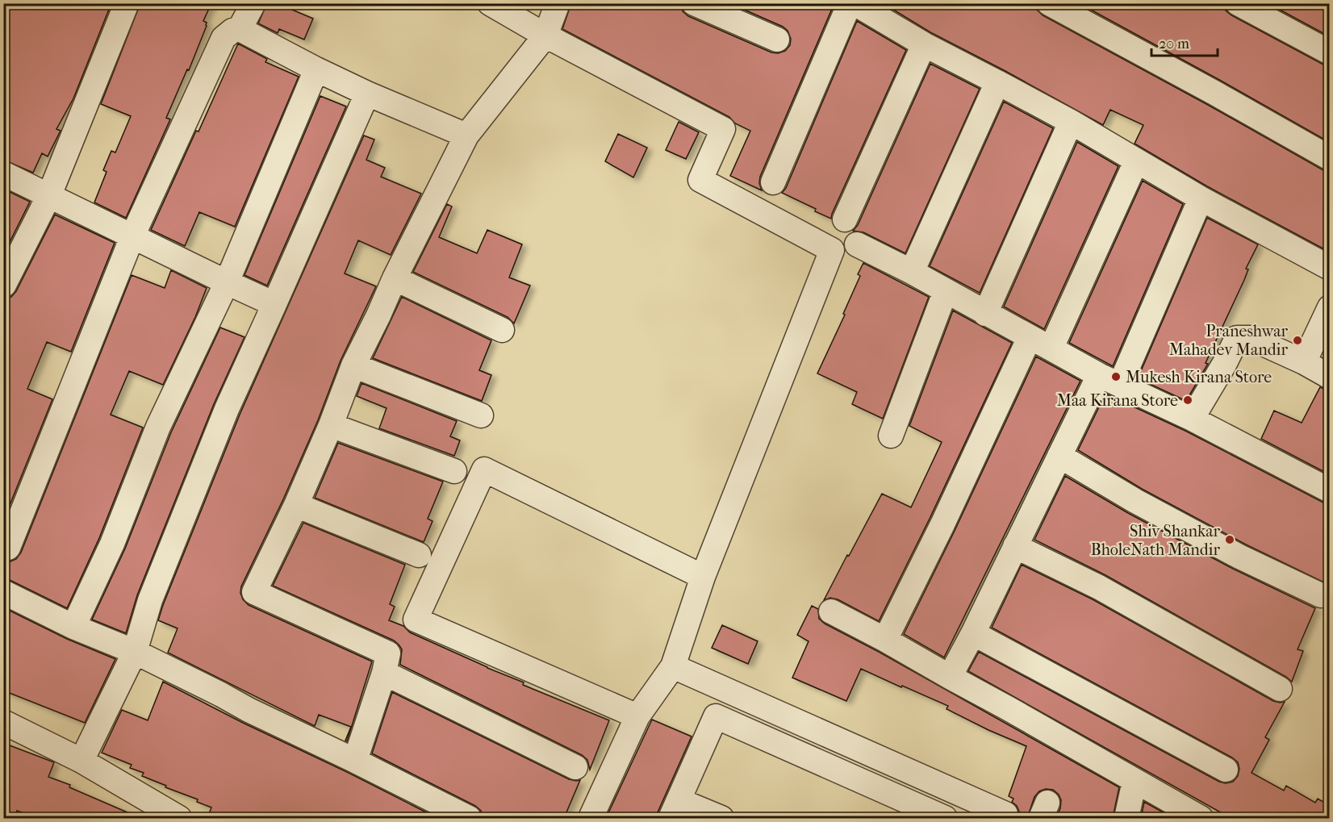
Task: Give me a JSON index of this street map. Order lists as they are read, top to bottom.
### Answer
{
  "places": [
    "Praneshwar Mahadev Mandir",
    "Mukesh Kirana Store",
    "Maa Kirana Store",
    "Shiv Shankar BholeNath Mandir"
  ],
  "scale_bar": "20 m"
}
